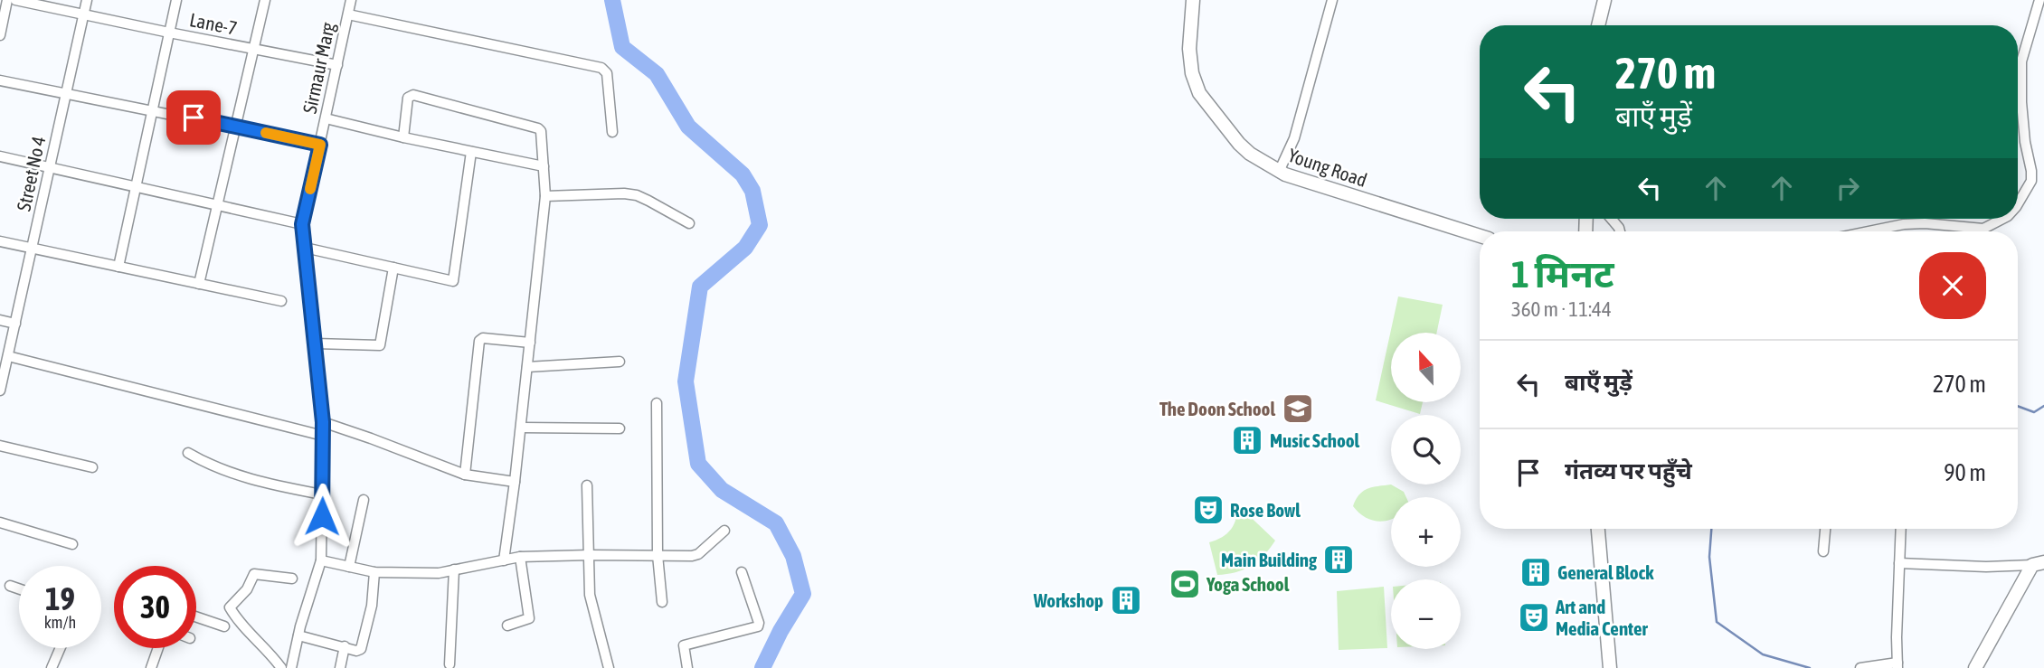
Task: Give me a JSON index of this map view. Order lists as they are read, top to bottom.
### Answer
{
  "streets": {
    "street": [
      "Lane-7",
      "Sirmaur Marg",
      "Young Road",
      "Street No 4"
    ]
  },
  "crossings": [
    ["Lane-7", "Sirmaur Marg"],
    ["Lane-7", "Street No 4"]
  ],
  "places": {
    "school or university": ["The Doon School"],
    "building": [
      "Music School",
      "Main Building",
      "General Block",
      "Workshop"
    ],
    "theatre": ["Rose Bowl", "Art and Media Center"],
    "sports": ["Yoga School"]
  },
  "north": "top",
  "page": {
    "turn": ["270 m", "बाएँ मुड़ें"],
    "heading": ["1 मिनट", "360 m · 11:44"],
    "map_buttons": ["+", "−"],
    "list": [
      {
        "name": "बाएँ मुड़ें",
        "value": "270 m"
      },
      {
        "name": "गंतव्य पर पहुँचे",
        "value": "90 m"
      }
    ],
    "speed": "19 km/h",
    "limit": "30"
  }
}
